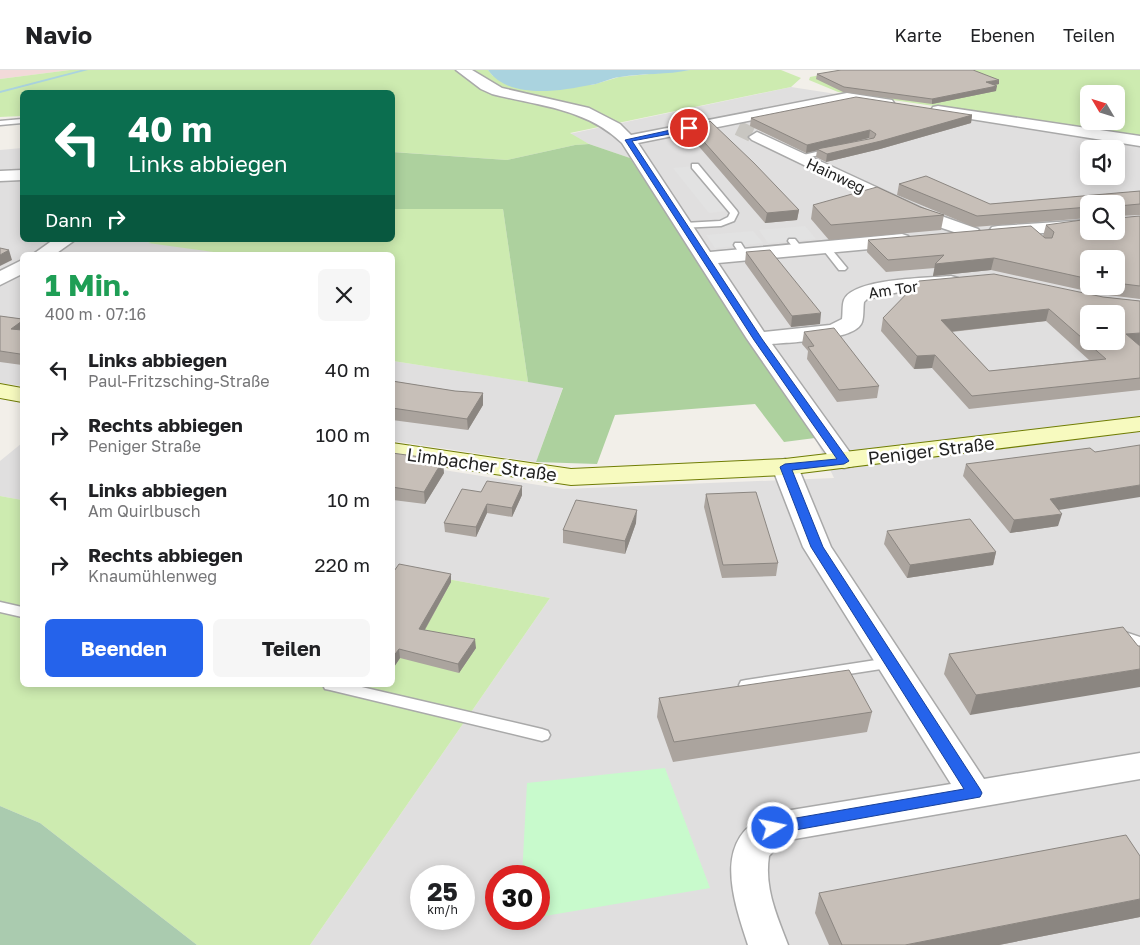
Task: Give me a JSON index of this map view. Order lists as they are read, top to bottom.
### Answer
{
  "streets": {
    "street": [
      "Hainweg",
      "Am Tor",
      "Peniger Straße",
      "Limbacher Straße"
    ]
  },
  "crossings": [
    ["Peniger Straße", "Limbacher Straße"]
  ],
  "north": "top left",
  "page": {
    "header": "Navio",
    "nav": ["Karte", "Ebenen", "Teilen"],
    "map_buttons": ["+", "−"],
    "turn": ["40 m", "Links abbiegen"],
    "then": "Dann",
    "heading": ["1 Min.", "400 m · 07:16"],
    "list": [
      {
        "name": "Links abbiegen",
        "note": "Paul-Fritzsching-Straße",
        "value": "40 m"
      },
      {
        "name": "Rechts abbiegen",
        "note": "Peniger Straße",
        "value": "100 m"
      },
      {
        "name": "Links abbiegen",
        "note": "Am Quirlbusch",
        "value": "10 m"
      },
      {
        "name": "Rechts abbiegen",
        "note": "Knaumühlenweg",
        "value": "220 m"
      }
    ],
    "buttons": ["Beenden", "Teilen"],
    "speed": "25 km/h",
    "limit": "30"
  }
}
